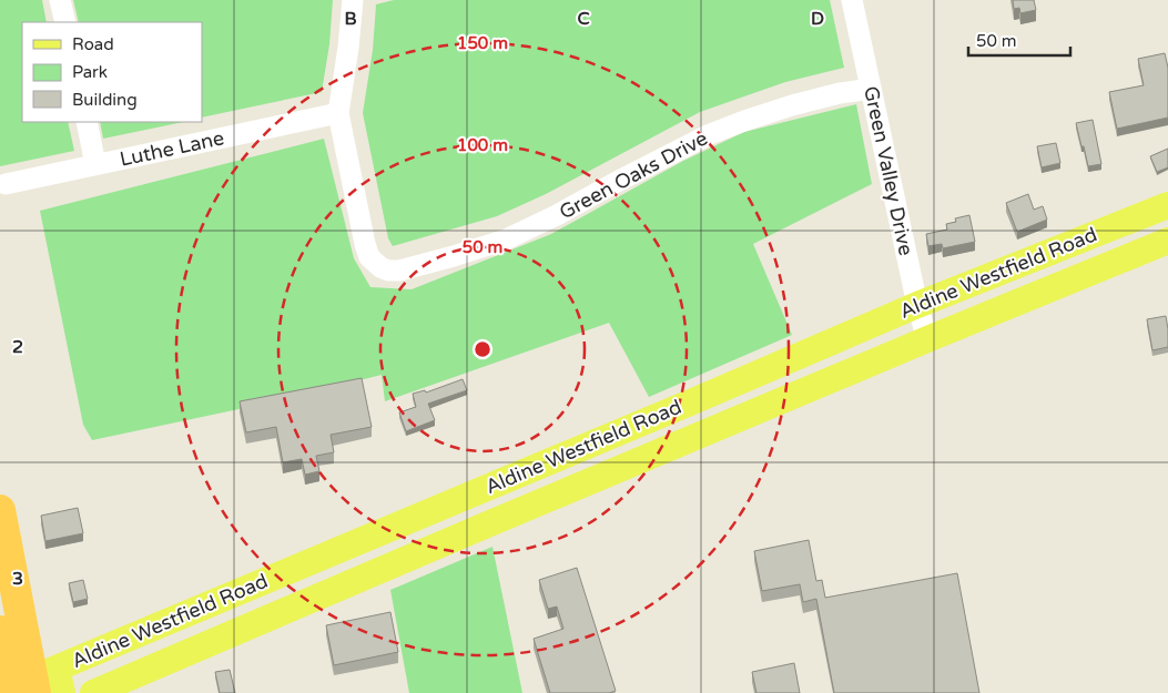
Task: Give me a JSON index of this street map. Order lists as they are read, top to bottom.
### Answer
{
  "streets": {
    "main road": ["Aldine Westfield Road"],
    "street": ["Luthe Lane", "Green Valley Drive", "Green Oaks Drive"]
  },
  "crossings": [
    ["Luthe Lane", "Green Oaks Drive"],
    ["Green Valley Drive", "Green Oaks Drive"],
    ["Green Valley Drive", "Aldine Westfield Road"]
  ],
  "legend": ["Road", "Park", "Building"],
  "scale_bar": "50 m",
  "grid": {
    "columns": ["B", "C", "D"],
    "rows": ["2", "3"]
  },
  "rings": ["150 m", "100 m", "50 m"]
}
